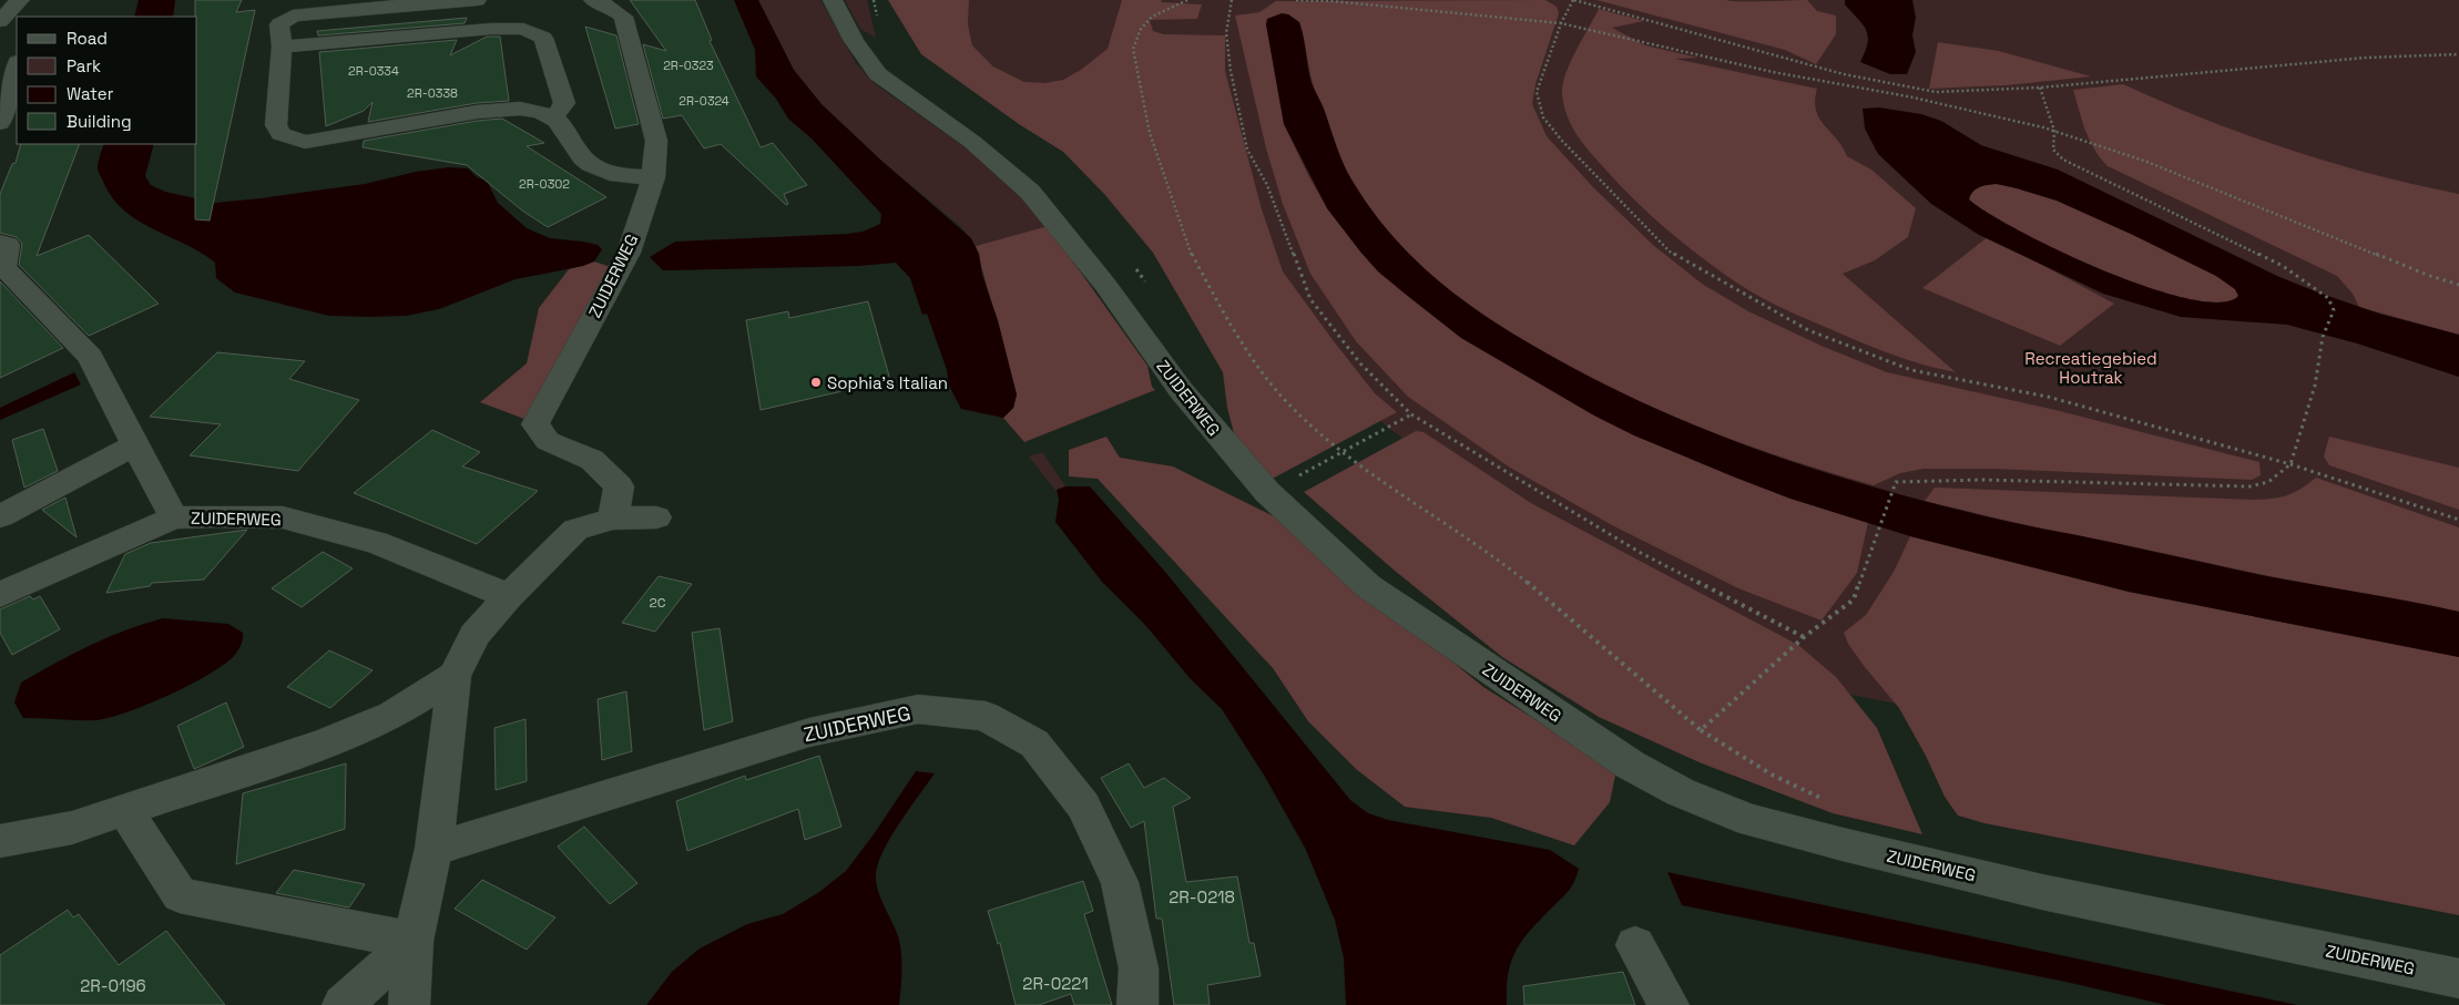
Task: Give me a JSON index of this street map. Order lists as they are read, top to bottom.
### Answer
{
  "streets": {
    "street": ["ZUIDERWEG"]
  },
  "parks": ["Recreatiegebied Houtrak"],
  "places": ["Sophia's Italian"],
  "house_numbers": [
    "2R-0323",
    "2R-0334",
    "2R-0338",
    "2R-0324",
    "2R-0302",
    "2C",
    "2R-0218",
    "2R-0221",
    "2R-0196"
  ],
  "legend": [
    "Road",
    "Park",
    "Water",
    "Building"
  ]
}
